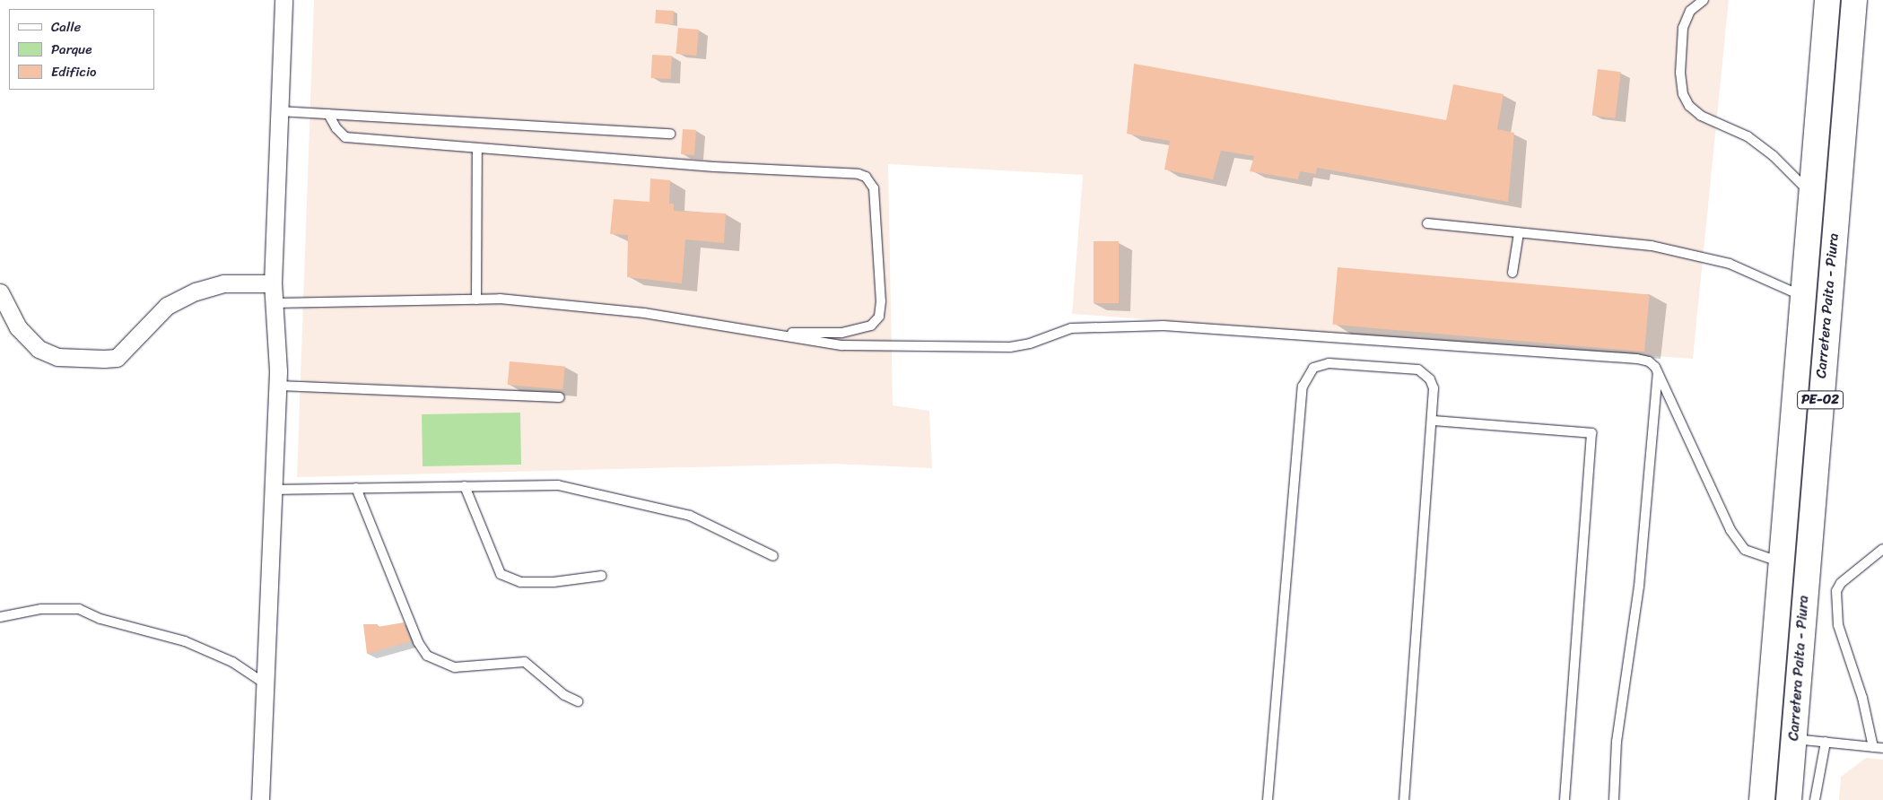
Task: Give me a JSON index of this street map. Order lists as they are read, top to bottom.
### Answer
{
  "streets": {
    "highway": ["Carretera Paita - Piura", "PE-02"]
  },
  "legend": ["Calle", "Parque", "Edificio"]
}
